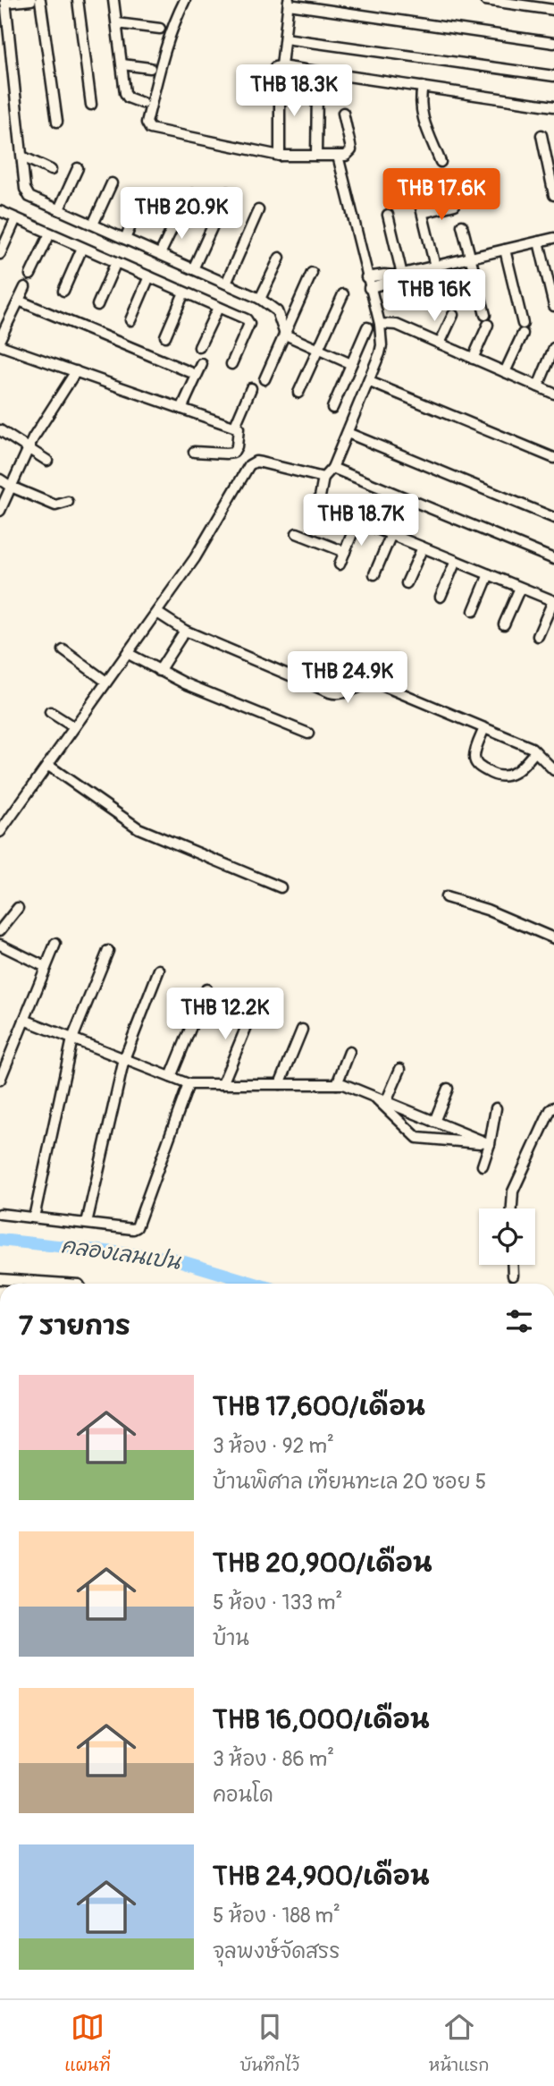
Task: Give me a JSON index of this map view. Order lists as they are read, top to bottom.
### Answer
{
  "water": ["คลองเลนเปน"],
  "page": {
    "price": [
      "THB 18.3K",
      "THB 17.6K",
      "THB 20.9K",
      "THB 16K",
      "THB 18.7K",
      "THB 24.9K",
      "THB 12.2K"
    ],
    "heading": "7 รายการ",
    "list": [
      {
        "name": "THB 17,600/เดือน",
        "note": "3 ห้อง · 92 m² · บ้านพิศาล เทียนทะเล 20 ซอย 5"
      },
      {
        "name": "THB 20,900/เดือน",
        "note": "5 ห้อง · 133 m² · บ้าน"
      },
      {
        "name": "THB 16,000/เดือน",
        "note": "3 ห้อง · 86 m² · คอนโด"
      },
      {
        "name": "THB 24,900/เดือน",
        "note": "5 ห้อง · 188 m² · จุลพงษ์จัดสรร"
      }
    ],
    "tabs": ["แผนที่", "บันทึกไว้", "หน้าแรก"]
  }
}
